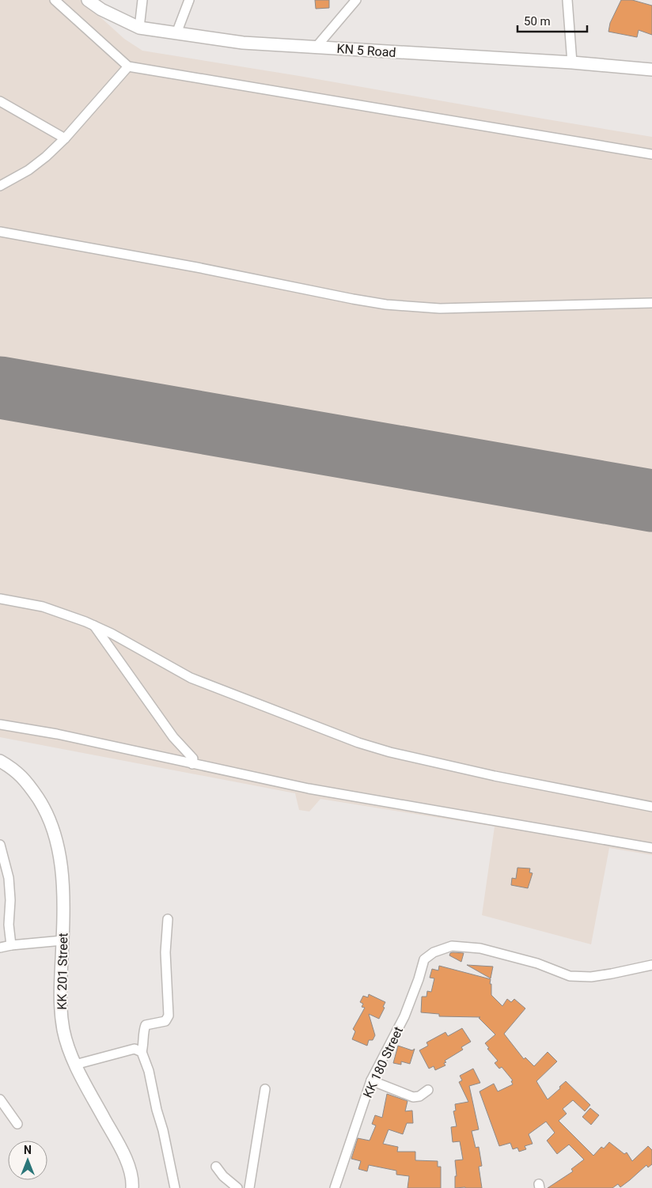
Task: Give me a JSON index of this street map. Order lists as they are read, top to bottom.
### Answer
{
  "streets": {
    "main road": ["KN 5 Road", "KK 201 Street"],
    "street": ["KK 180 Street"]
  },
  "scale_bar": "50 m",
  "north": "top"
}
